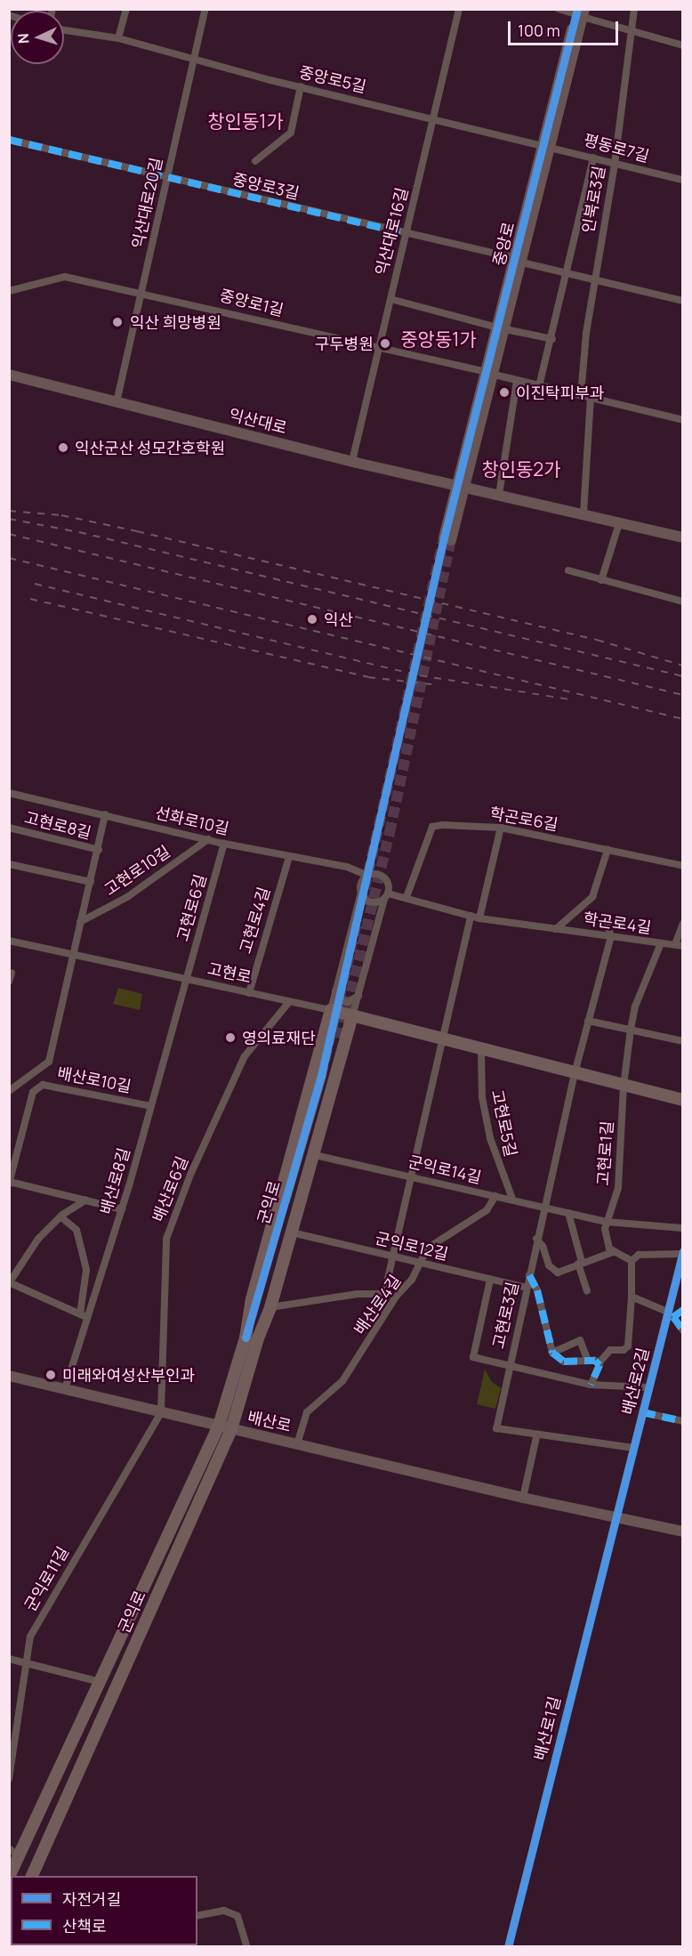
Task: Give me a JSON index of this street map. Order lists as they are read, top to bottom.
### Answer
{
  "streets": {
    "main road": ["고현로", "군익로"],
    "street": [
      "중앙로5길",
      "평동로7길",
      "중앙로3길",
      "인북로3길",
      "익산대로20길",
      "익산대로16길",
      "중앙로",
      "중앙로1길",
      "익산대로",
      "학곤로6길",
      "선화로10길",
      "고현로8길",
      "고현로10길",
      "고현로6길",
      "고현로4길",
      "학곤로4길",
      "배산로10길",
      "고현로5길",
      "고현로1길",
      "군익로14길",
      "배산로8길",
      "배산로6길",
      "군익로12길",
      "배산로4길",
      "고현로3길",
      "배산로2길",
      "배산로",
      "군익로11길",
      "배산로1길"
    ]
  },
  "crossings": [
    ["중앙로5길", "평동로7길"],
    ["중앙로5길", "중앙로3길"],
    ["중앙로5길", "익산대로20길"],
    ["중앙로5길", "익산대로16길"],
    ["중앙로5길", "중앙로"],
    ["평동로7길", "인북로3길"],
    ["평동로7길", "중앙로"],
    ["중앙로3길", "익산대로20길"],
    ["중앙로3길", "익산대로16길"],
    ["중앙로3길", "중앙로"],
    ["인북로3길", "중앙로"],
    ["익산대로20길", "중앙로1길"],
    ["익산대로20길", "익산대로"],
    ["익산대로16길", "중앙로1길"],
    ["익산대로16길", "익산대로"],
    ["중앙로", "중앙로1길"],
    ["중앙로", "익산대로"],
    ["학곤로6길", "학곤로4길"],
    ["선화로10길", "고현로8길"],
    ["선화로10길", "고현로10길"],
    ["선화로10길", "고현로6길"],
    ["선화로10길", "고현로4길"],
    ["선화로10길", "학곤로4길"],
    ["고현로8길", "고현로10길"],
    ["고현로8길", "고현로"],
    ["고현로6길", "고현로"],
    ["고현로6길", "배산로8길"],
    ["고현로4길", "고현로"],
    ["고현로", "고현로5길"],
    ["고현로", "고현로1길"],
    ["고현로", "배산로8길"],
    ["고현로", "배산로6길"],
    ["고현로", "고현로3길"],
    ["배산로10길", "배산로8길"],
    ["고현로5길", "군익로14길"],
    ["고현로1길", "군익로14길"],
    ["군익로14길", "배산로4길"],
    ["군익로14길", "고현로3길"],
    ["배산로8길", "배산로"],
    ["배산로6길", "배산로"],
    ["배산로6길", "군익로11길"],
    ["군익로", "배산로"],
    ["군익로12길", "배산로4길"],
    ["군익로12길", "고현로3길"],
    ["군익로12길", "배산로2길"],
    ["배산로4길", "배산로"],
    ["고현로3길", "배산로2길"],
    ["배산로2길", "배산로"],
    ["배산로2길", "배산로1길"],
    ["배산로", "군익로11길"],
    ["배산로", "배산로1길"]
  ],
  "districts": ["창인동1가", "중앙동1가", "창인동2가"],
  "places": [
    "익산 희망병원",
    "구두병원",
    "이진탁피부과",
    "익산군산 성모간호학원",
    "익산",
    "영의료재단",
    "미래와여성산부인과"
  ],
  "legend": ["자전거길", "산책로"],
  "scale_bar": "100 m",
  "north": "left"
}
